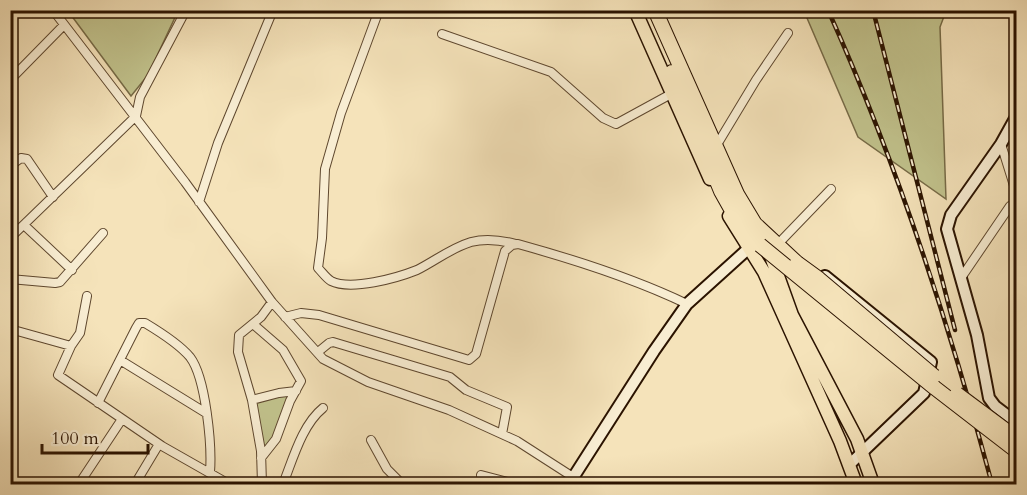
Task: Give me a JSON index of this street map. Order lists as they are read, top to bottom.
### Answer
{
  "scale_bar": "100 m"
}
